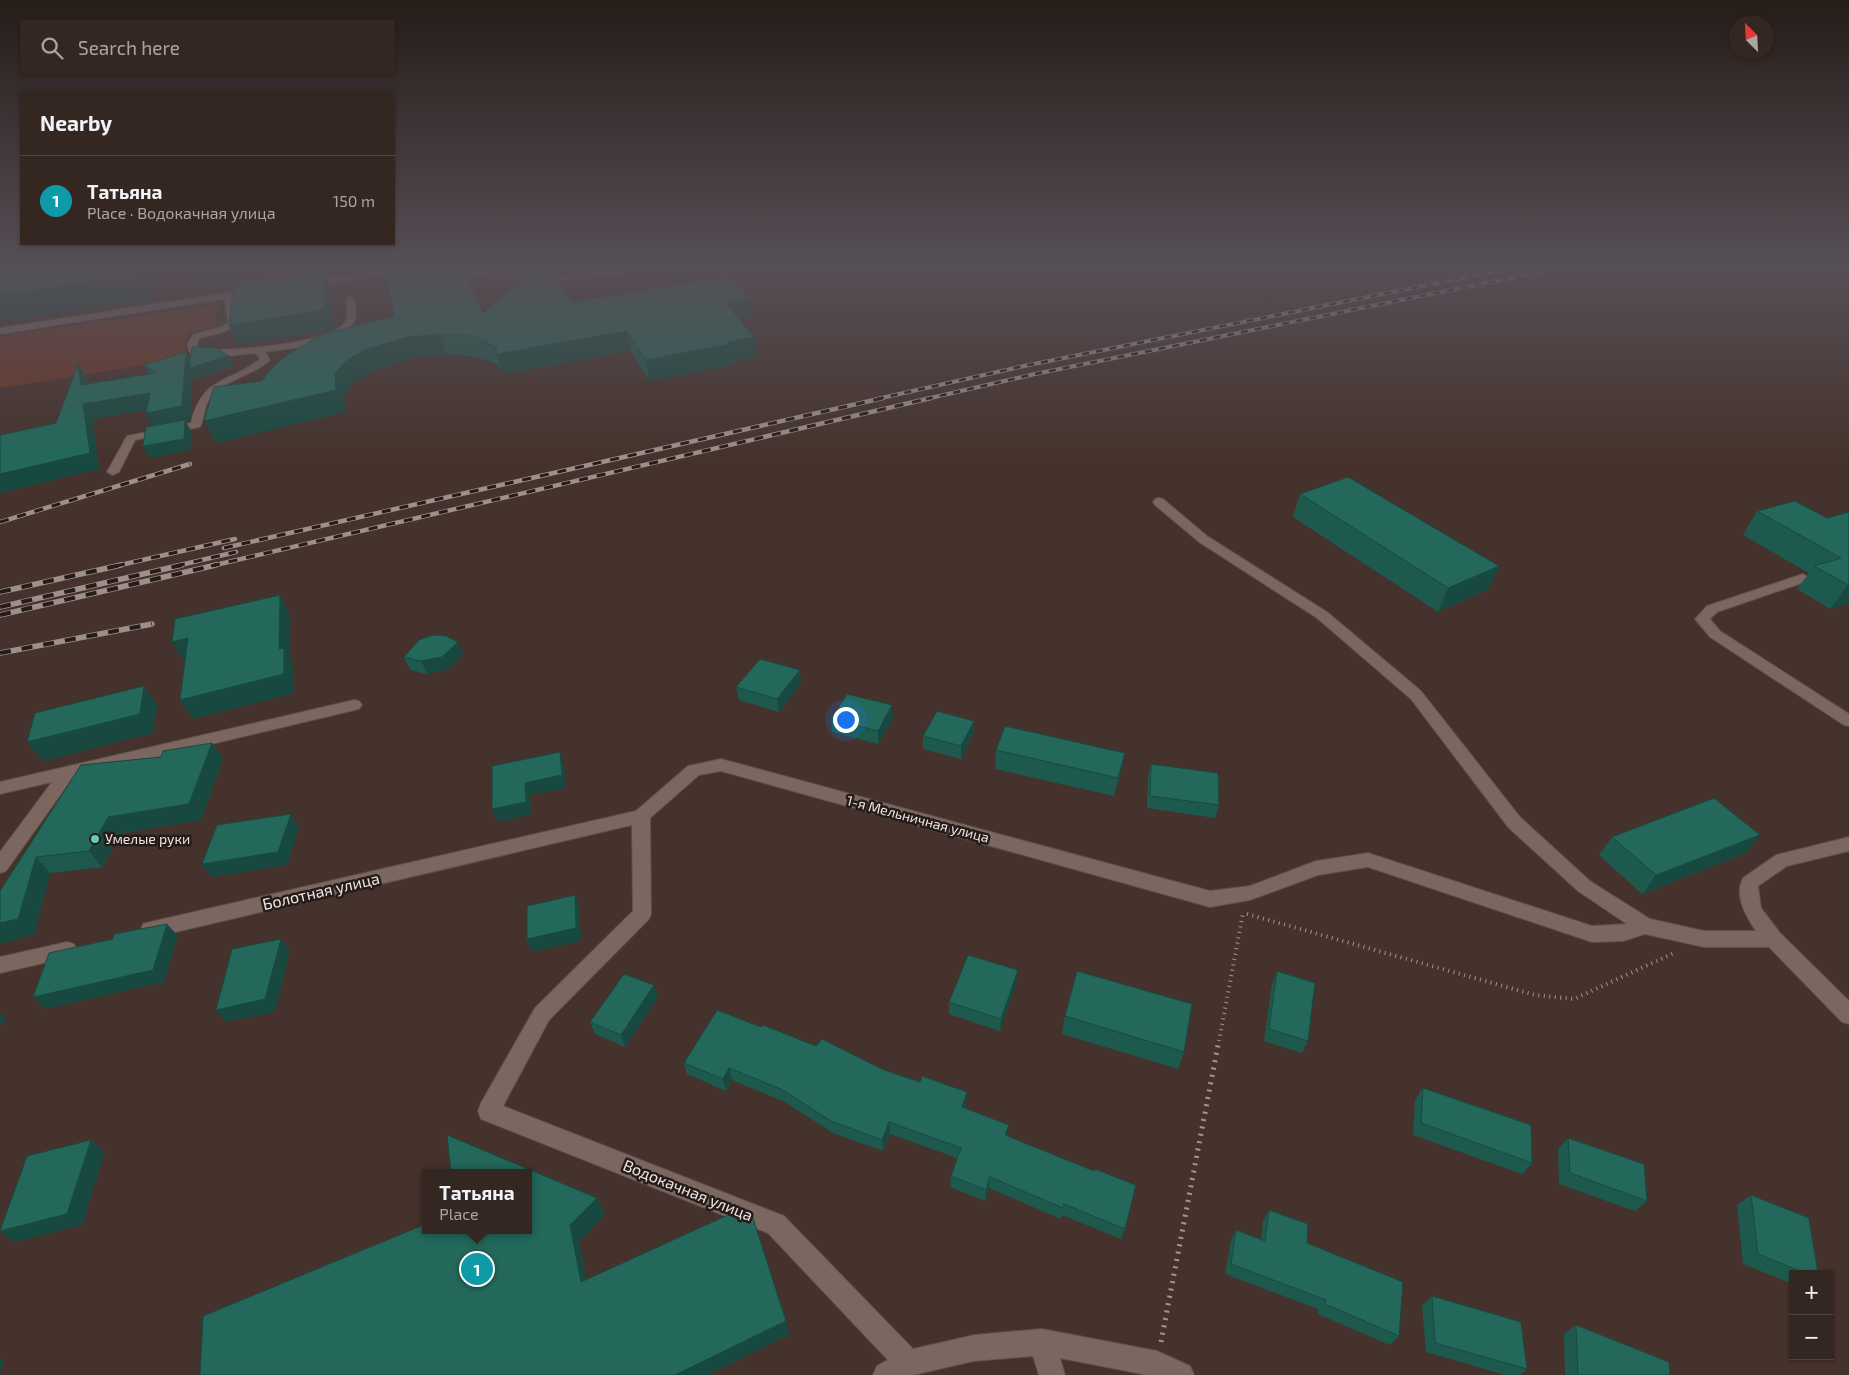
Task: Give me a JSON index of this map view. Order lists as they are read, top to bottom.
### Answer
{
  "streets": {
    "street": ["1-я Мельничная улица", "Болотная улица", "Водокачная улица"]
  },
  "crossings": [
    ["1-я Мельничная улица", "Болотная улица"],
    ["1-я Мельничная улица", "Водокачная улица"],
    ["Болотная улица", "Водокачная улица"]
  ],
  "places": ["Умелые руки"],
  "north": "top left",
  "page": {
    "search": "Search here",
    "heading": "Nearby",
    "list": [
      {
        "mark": "1",
        "name": "Татьяна",
        "note": "Place · Водокачная улица",
        "value": "150 m"
      }
    ],
    "popup": ["Татьяна", "Place"],
    "pins": "1",
    "map_buttons": ["+", "−"]
  }
}
